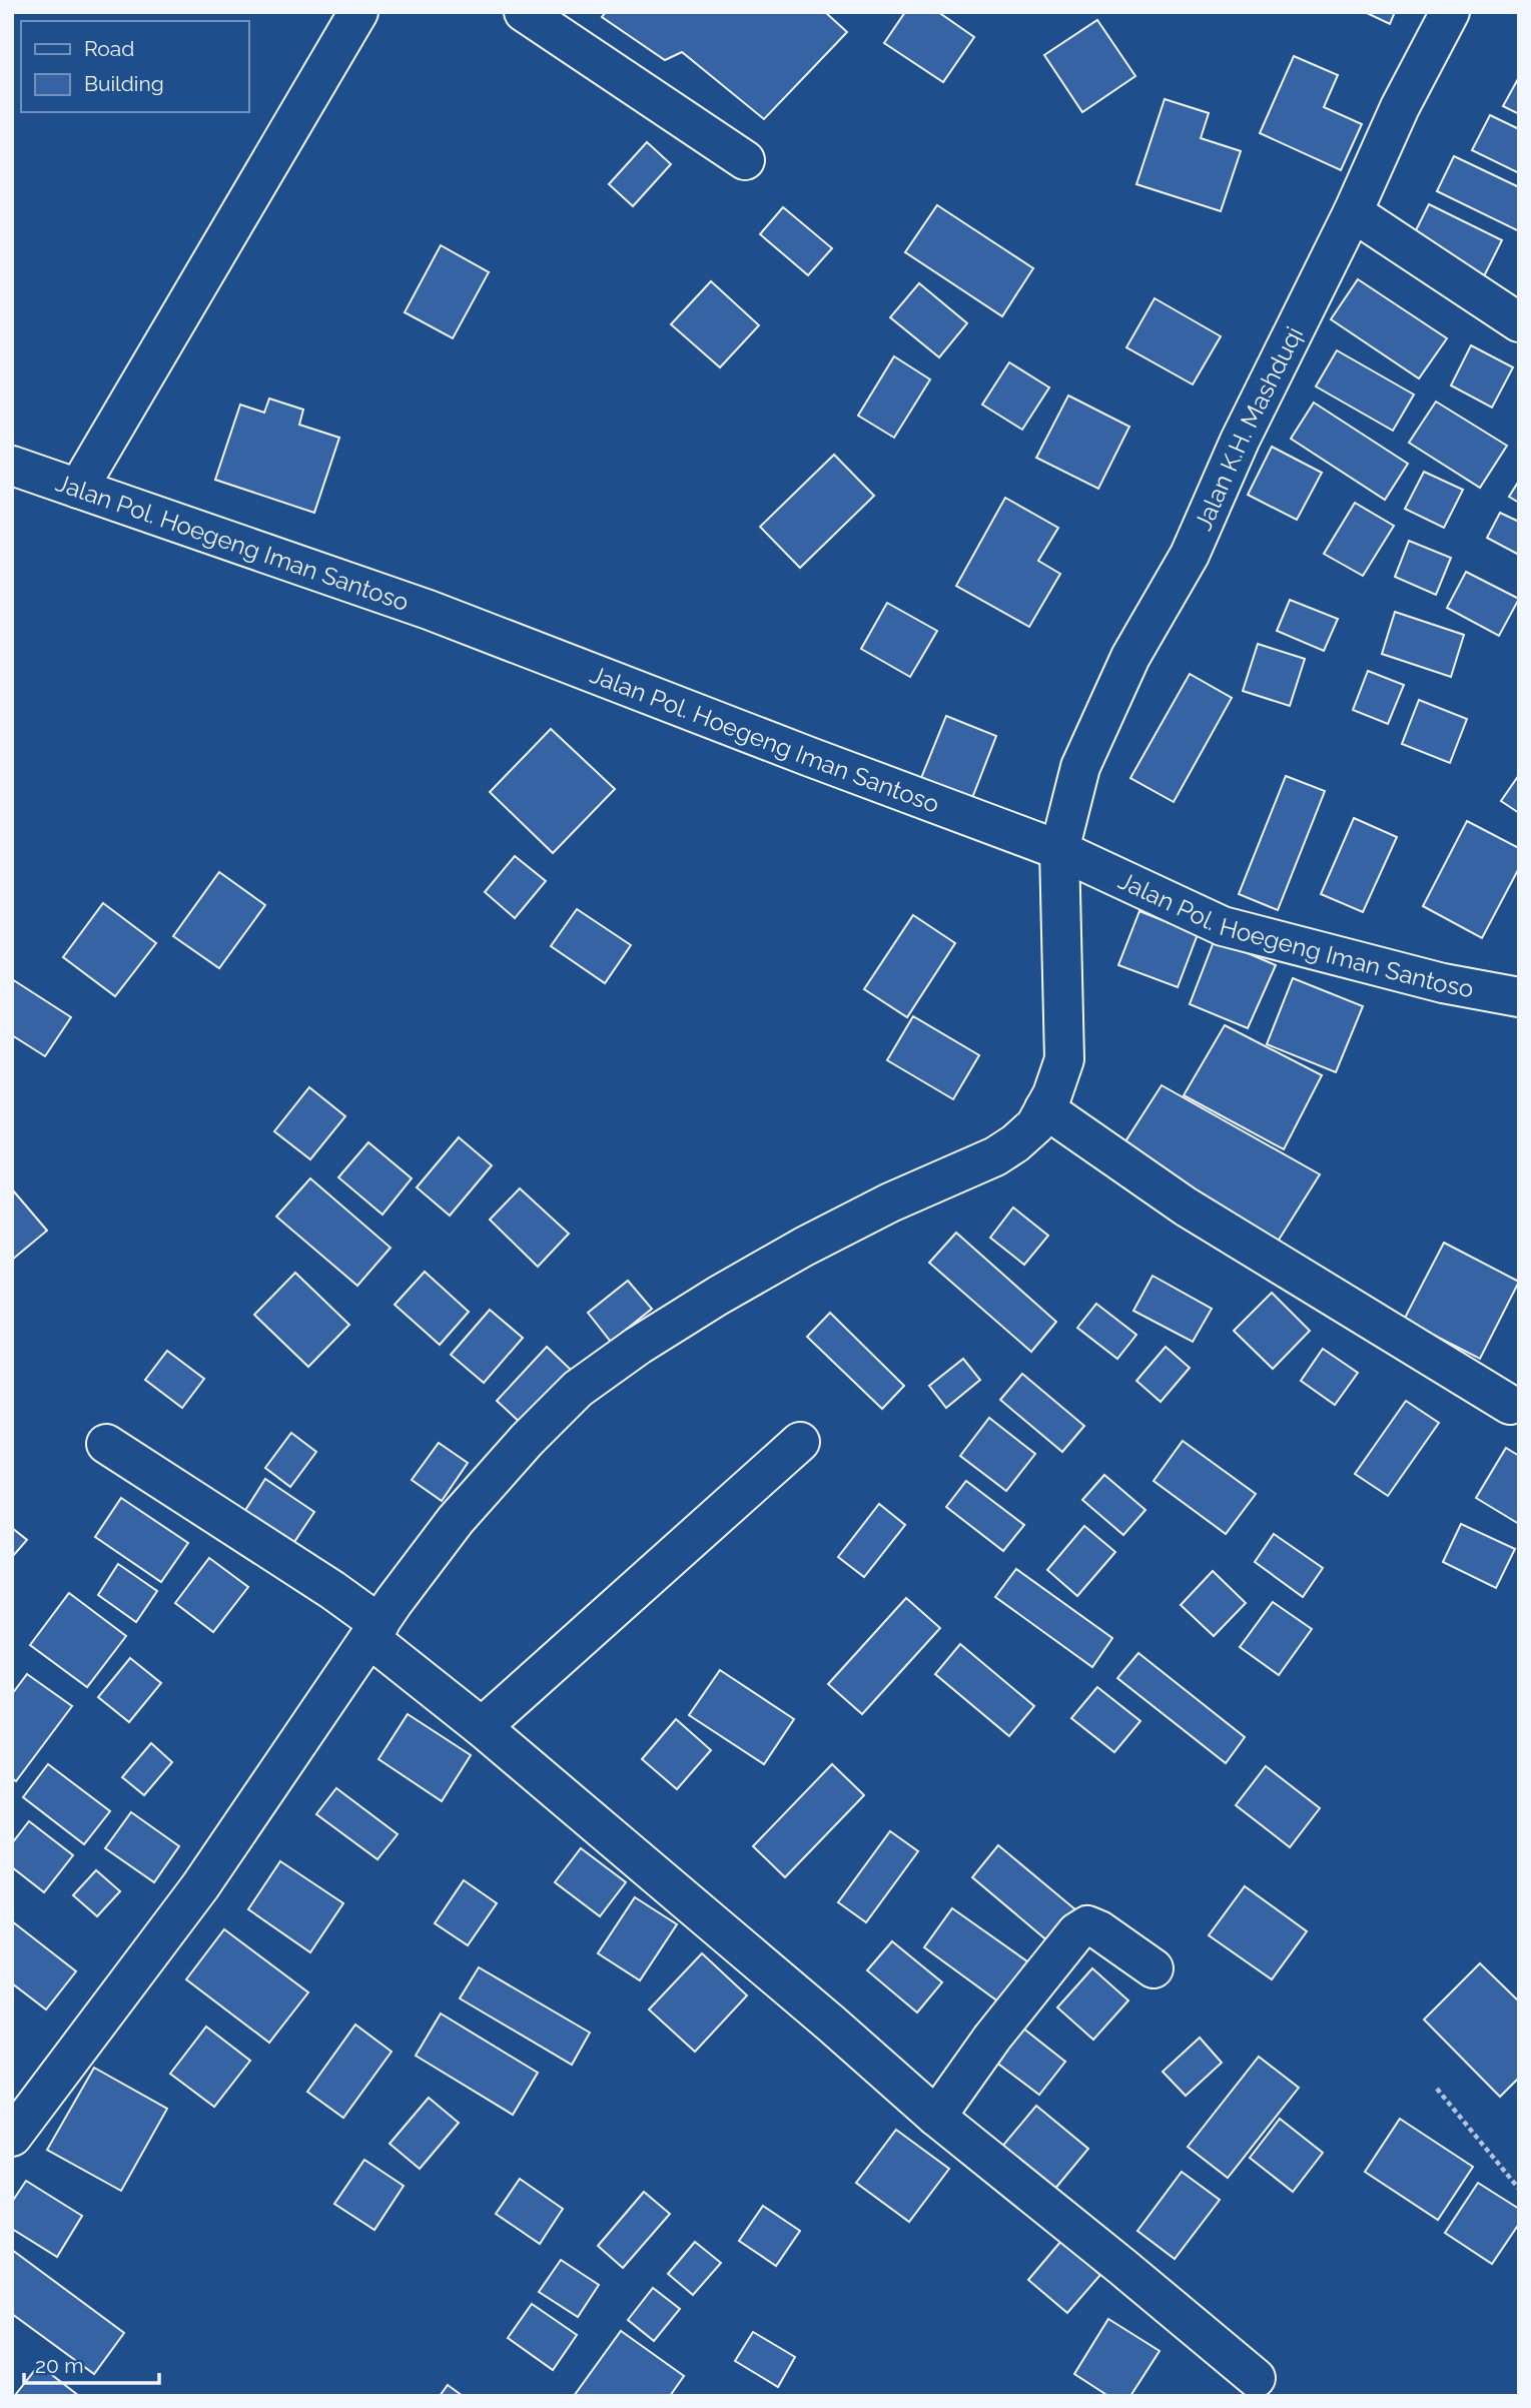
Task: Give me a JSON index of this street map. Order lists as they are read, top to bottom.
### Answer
{
  "streets": {
    "street": ["Jalan K.H. Mashduqi", "Jalan Pol. Hoegeng Iman Santoso"]
  },
  "crossings": [
    ["Jalan K.H. Mashduqi", "Jalan Pol. Hoegeng Iman Santoso"]
  ],
  "legend": ["Road", "Building"],
  "scale_bar": "20 m"
}
